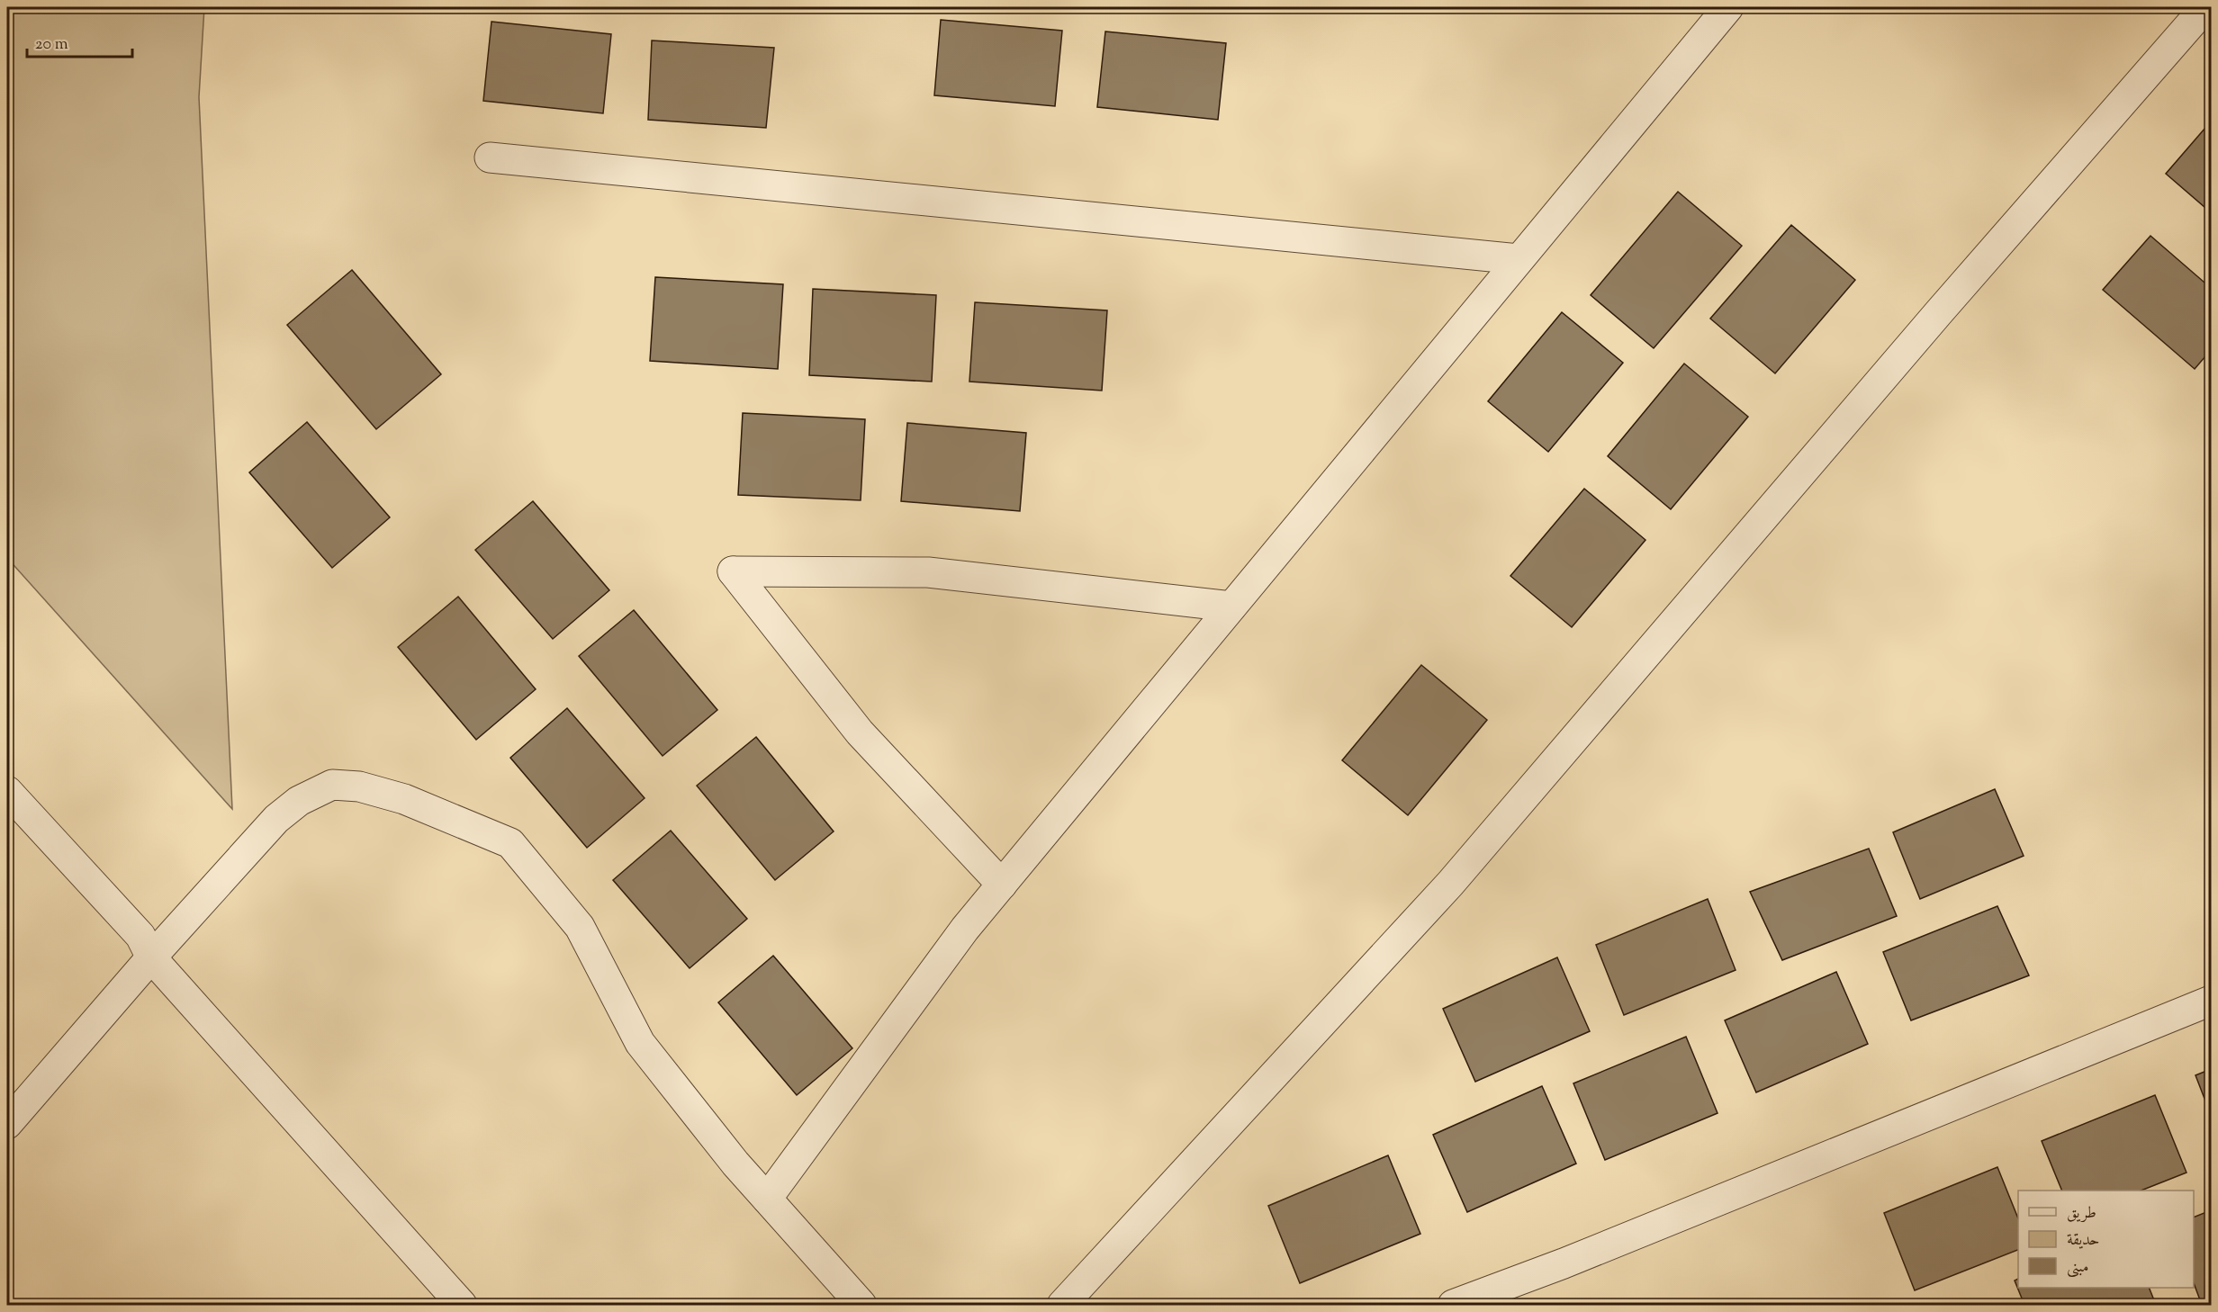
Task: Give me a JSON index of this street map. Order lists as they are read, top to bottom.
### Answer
{
  "legend": ["طريق", "حديقة", "مبنى"],
  "scale_bar": "20 m"
}
